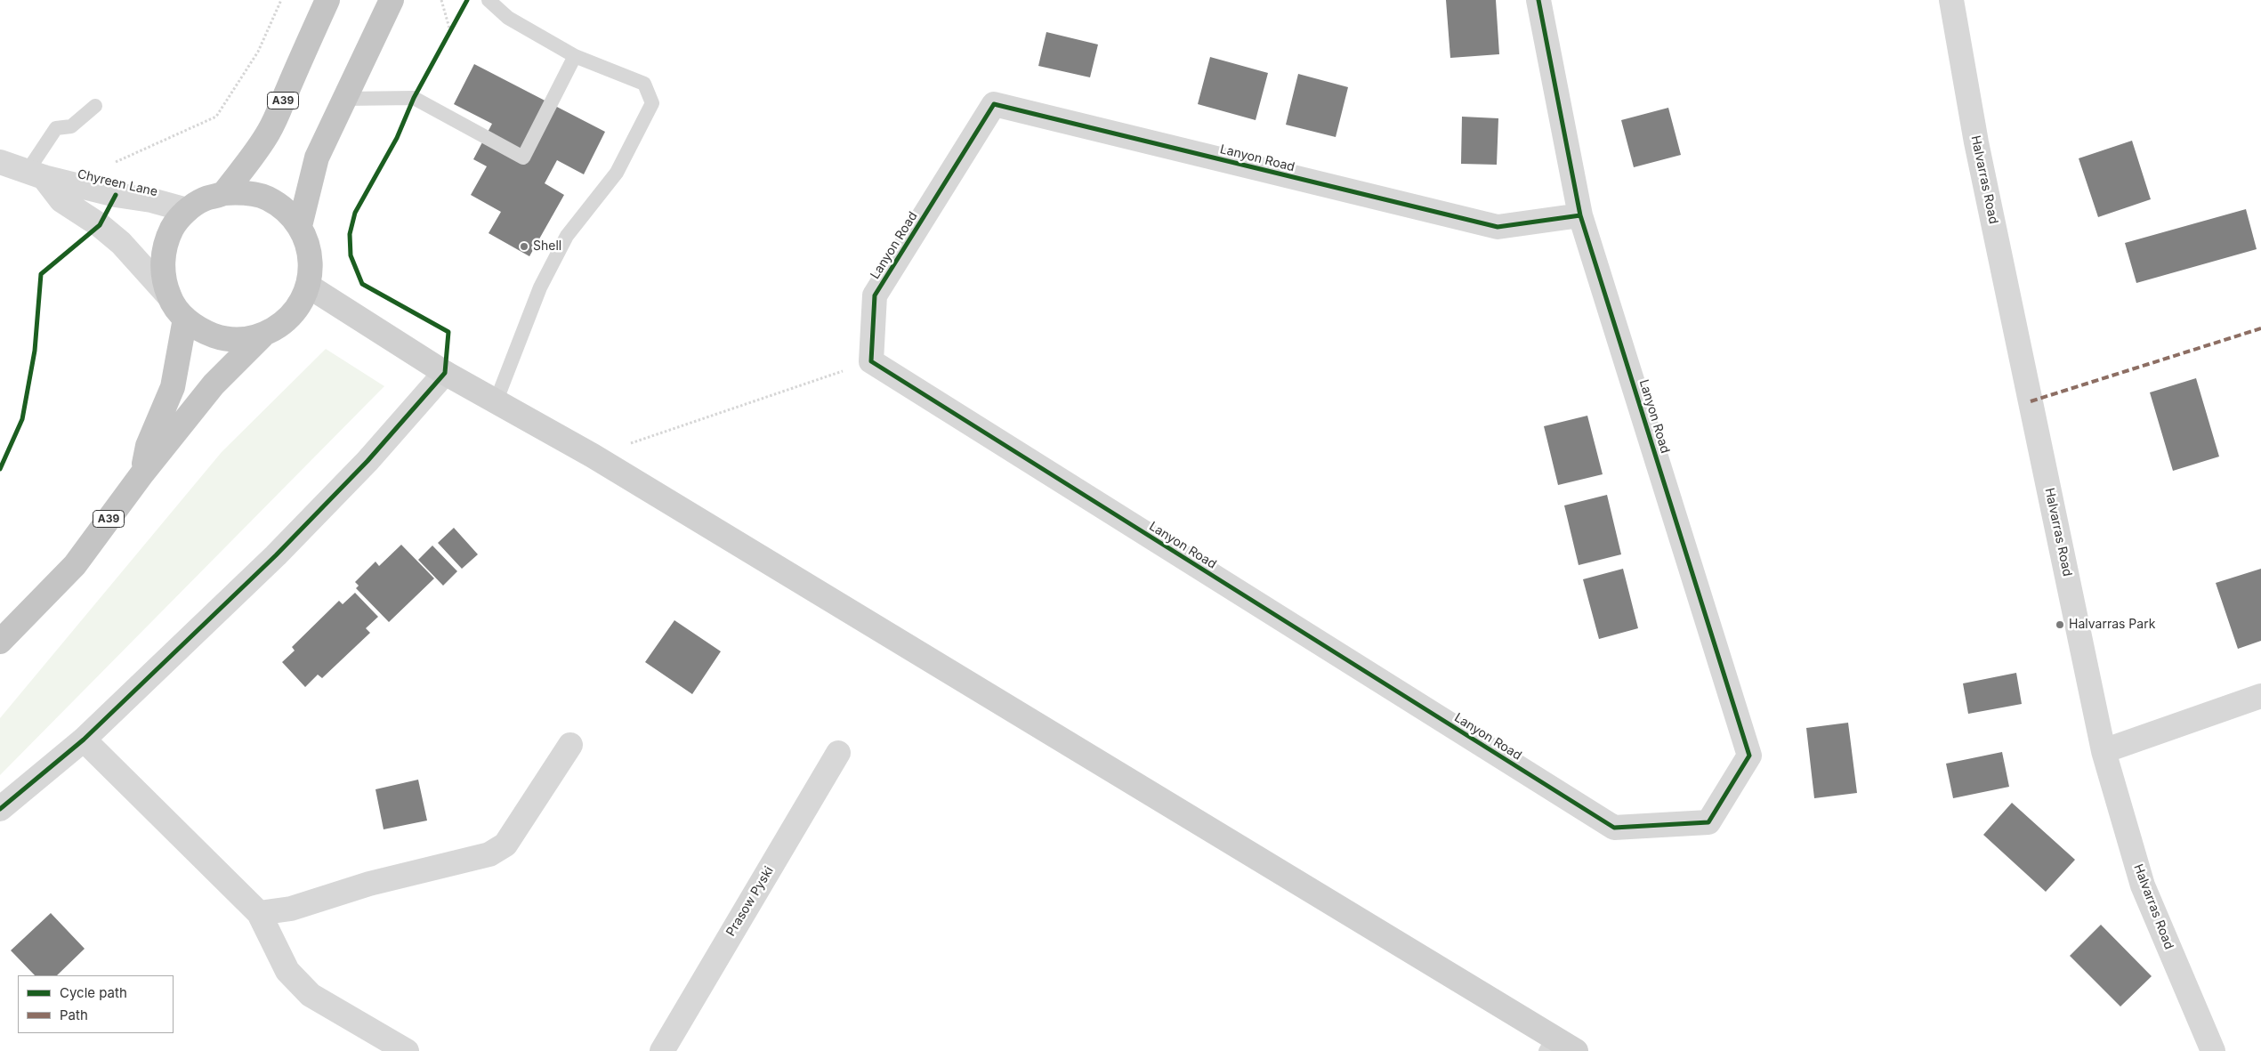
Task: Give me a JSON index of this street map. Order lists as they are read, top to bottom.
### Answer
{
  "streets": {
    "highway": ["A39"],
    "street": [
      "Lanyon Road",
      "Halvarras Road",
      "Chyreen Lane",
      "Prasow Pyski"
    ]
  },
  "crossings": [
    ["A39", "Chyreen Lane"]
  ],
  "places": ["Shell", "Halvarras Park"],
  "legend": ["Cycle path", "Path"]
}
